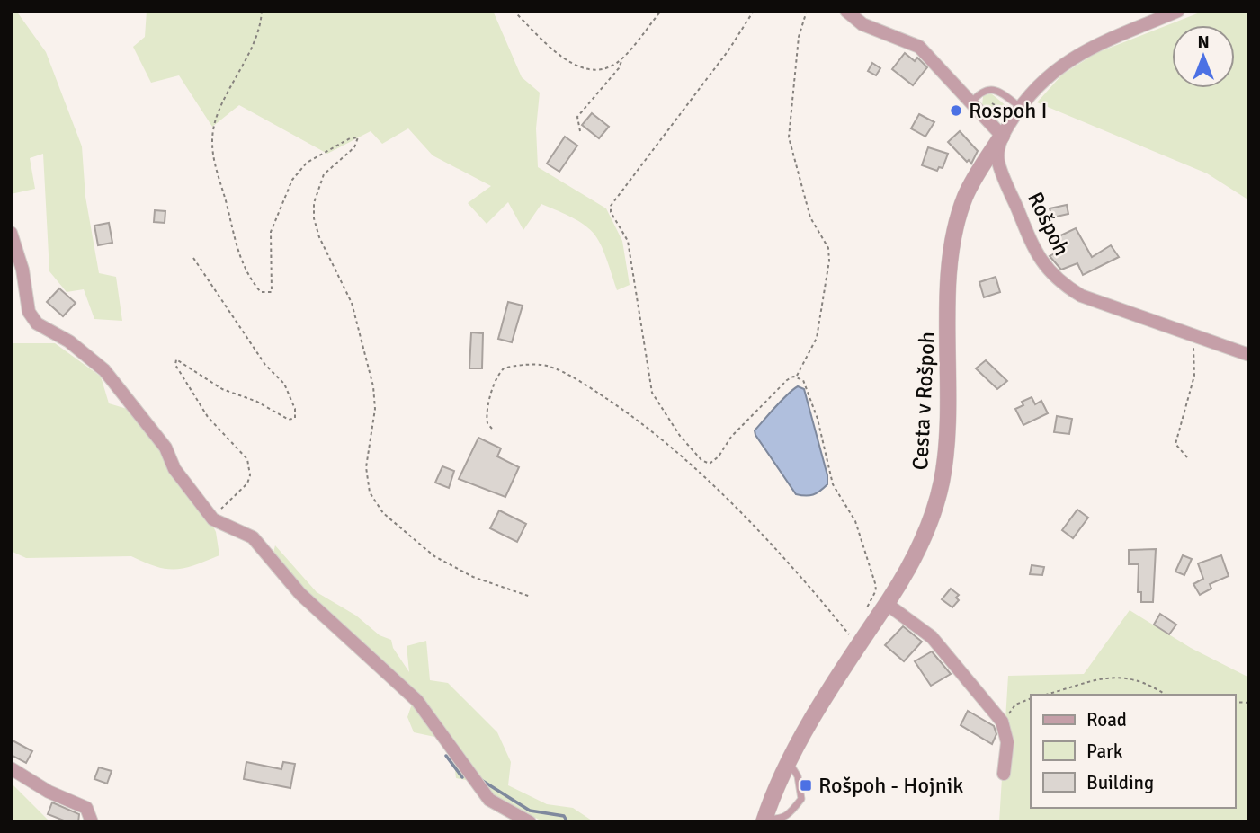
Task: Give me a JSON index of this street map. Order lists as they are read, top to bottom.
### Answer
{
  "streets": {
    "street": ["Rošpoh", "Cesta v Rošpoh"]
  },
  "crossings": [
    ["Rošpoh", "Cesta v Rošpoh"]
  ],
  "places": {
    "other": ["Rospoh I"],
    "transit": ["Rošpoh - Hojnik"]
  },
  "legend": ["Road", "Park", "Building"],
  "north": "top"
}
